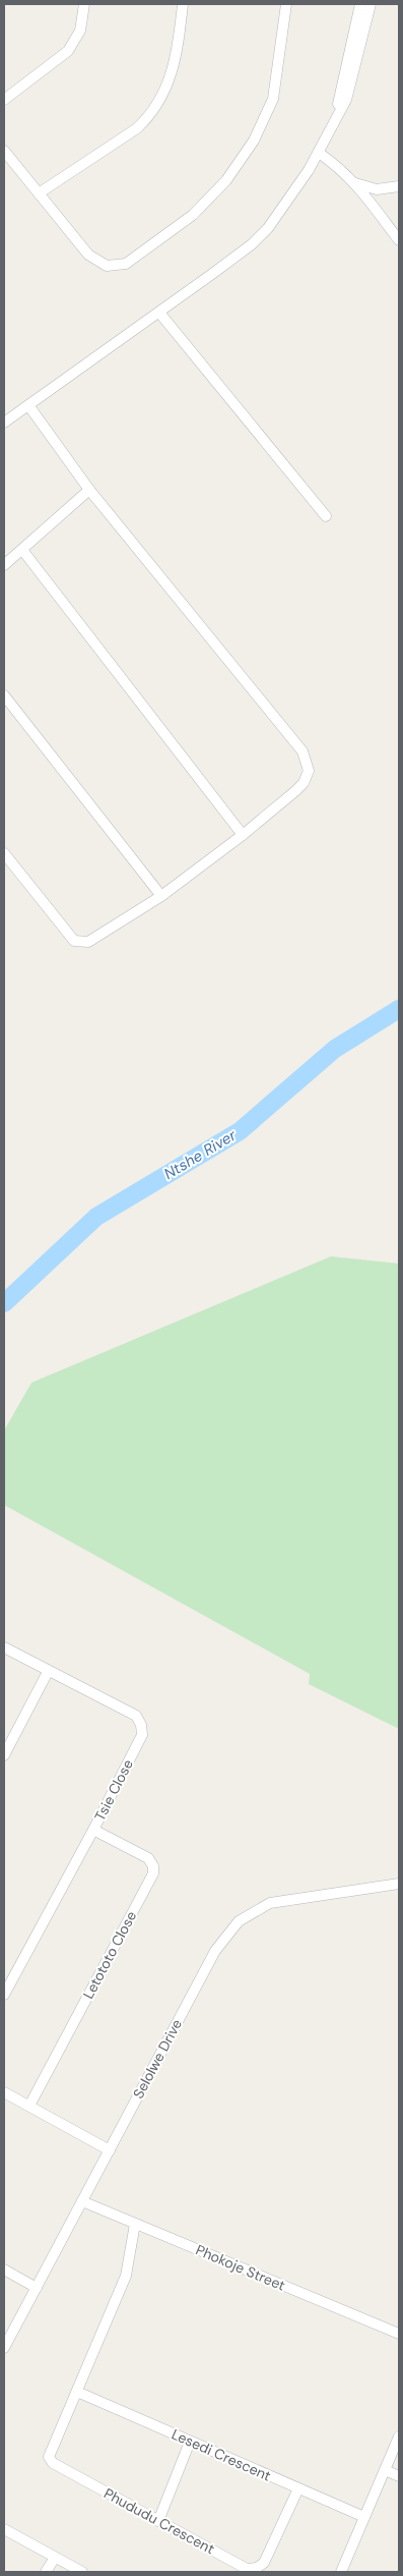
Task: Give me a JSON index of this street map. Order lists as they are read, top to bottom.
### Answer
{
  "streets": {
    "street": [
      "Tsie Close",
      "Letototo Close",
      "Selolwe Drive",
      "Phokoje Street",
      "Lesedi Crescent",
      "Phududu Crescent"
    ]
  },
  "crossings": [
    ["Tsie Close", "Letototo Close"],
    ["Selolwe Drive", "Phokoje Street"],
    ["Lesedi Crescent", "Phududu Crescent"]
  ],
  "water": ["Ntshe River"]
}
